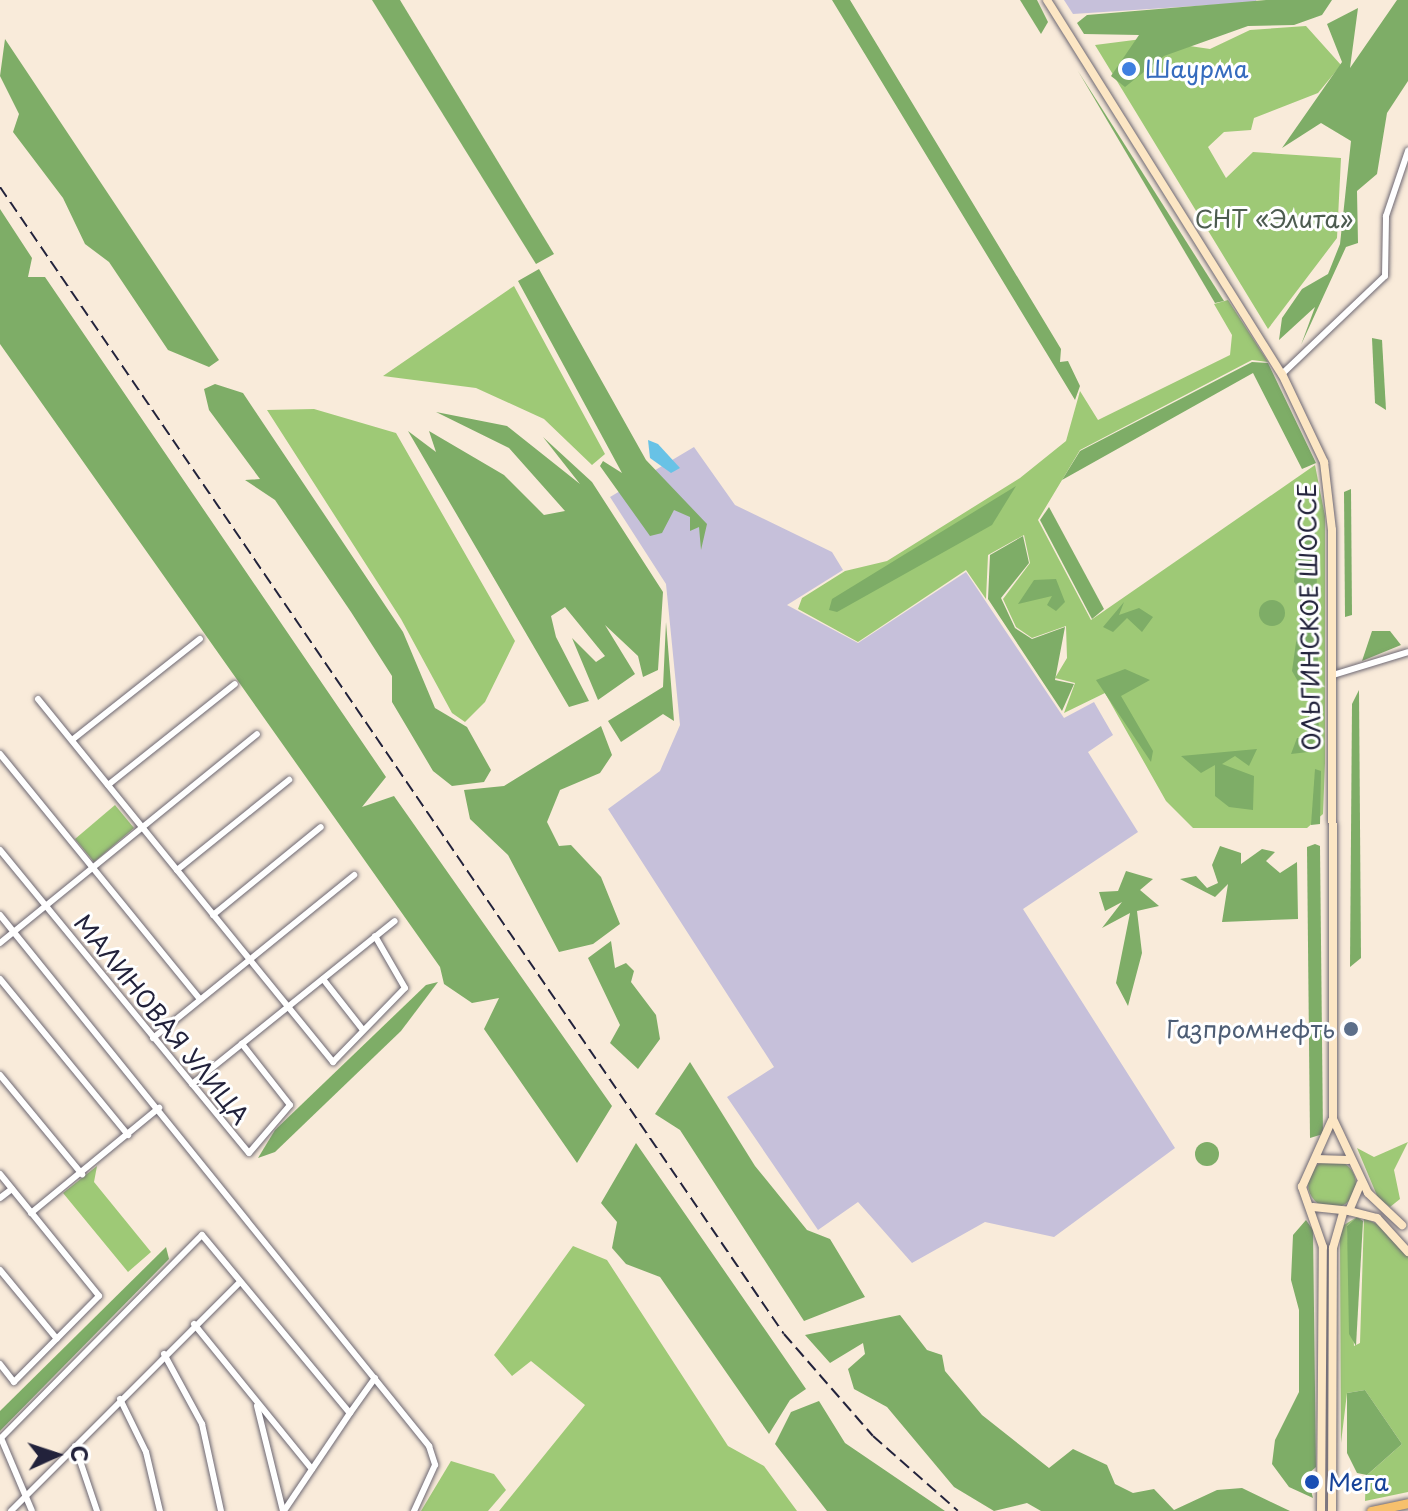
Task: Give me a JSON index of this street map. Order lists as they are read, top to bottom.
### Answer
{
  "streets": {
    "main road": ["ОЛЬГИНСКОЕ ШОССЕ"],
    "street": ["МАЛИНОВАЯ УЛИЦА"]
  },
  "parks": ["СНТ «Элита»"],
  "places": ["Шаурма", "Газпромнефть", "Мега"],
  "north": "right"
}
